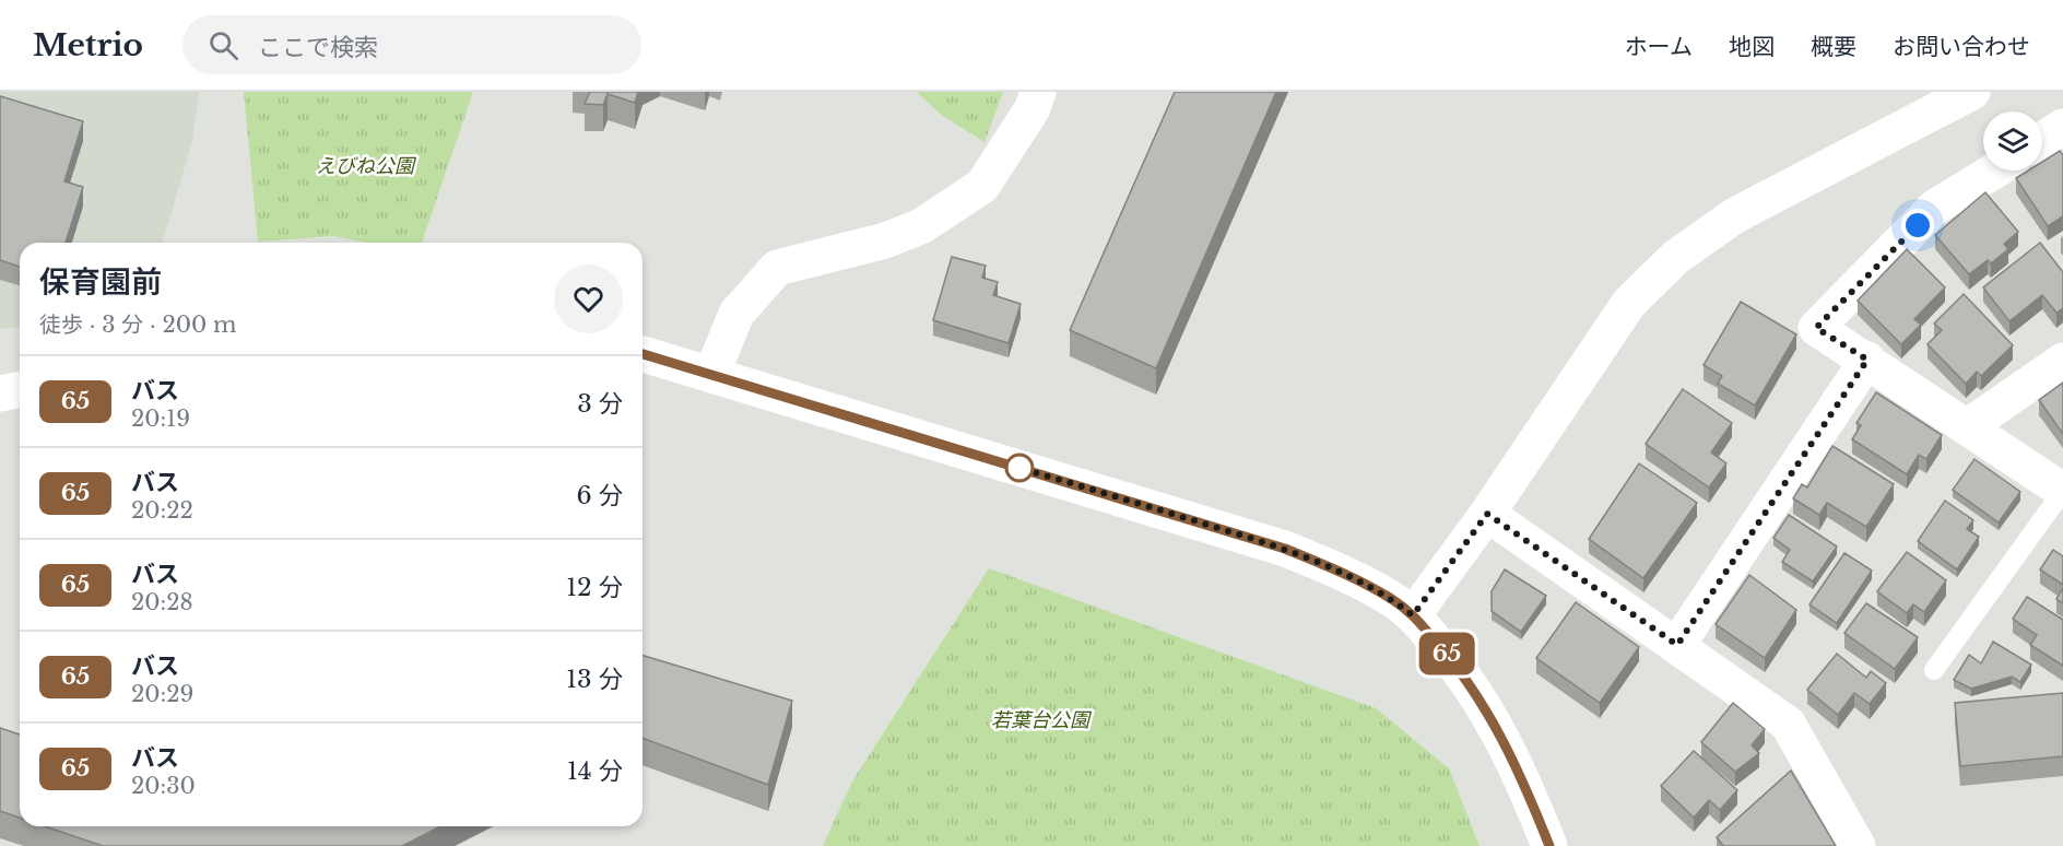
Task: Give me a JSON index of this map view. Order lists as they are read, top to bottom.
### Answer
{
  "parks": ["えびね公園", "若葉台公園"],
  "lines": ["bus line 65"],
  "page": {
    "header": "Metrio",
    "search": "ここで検索",
    "nav": [
      "ホーム",
      "地図",
      "概要",
      "お問い合わせ"
    ],
    "on_map": "65",
    "heading": ["保育園前", "徒歩 · 3 分 · 200 m"],
    "list": [
      {
        "mark": "65",
        "name": "バス",
        "note": "20:19",
        "value": "3 分"
      },
      {
        "mark": "65",
        "name": "バス",
        "note": "20:22",
        "value": "6 分"
      },
      {
        "mark": "65",
        "name": "バス",
        "note": "20:28",
        "value": "12 分"
      },
      {
        "mark": "65",
        "name": "バス",
        "note": "20:29",
        "value": "13 分"
      },
      {
        "mark": "65",
        "name": "バス",
        "note": "20:30",
        "value": "14 分"
      }
    ]
  }
}
